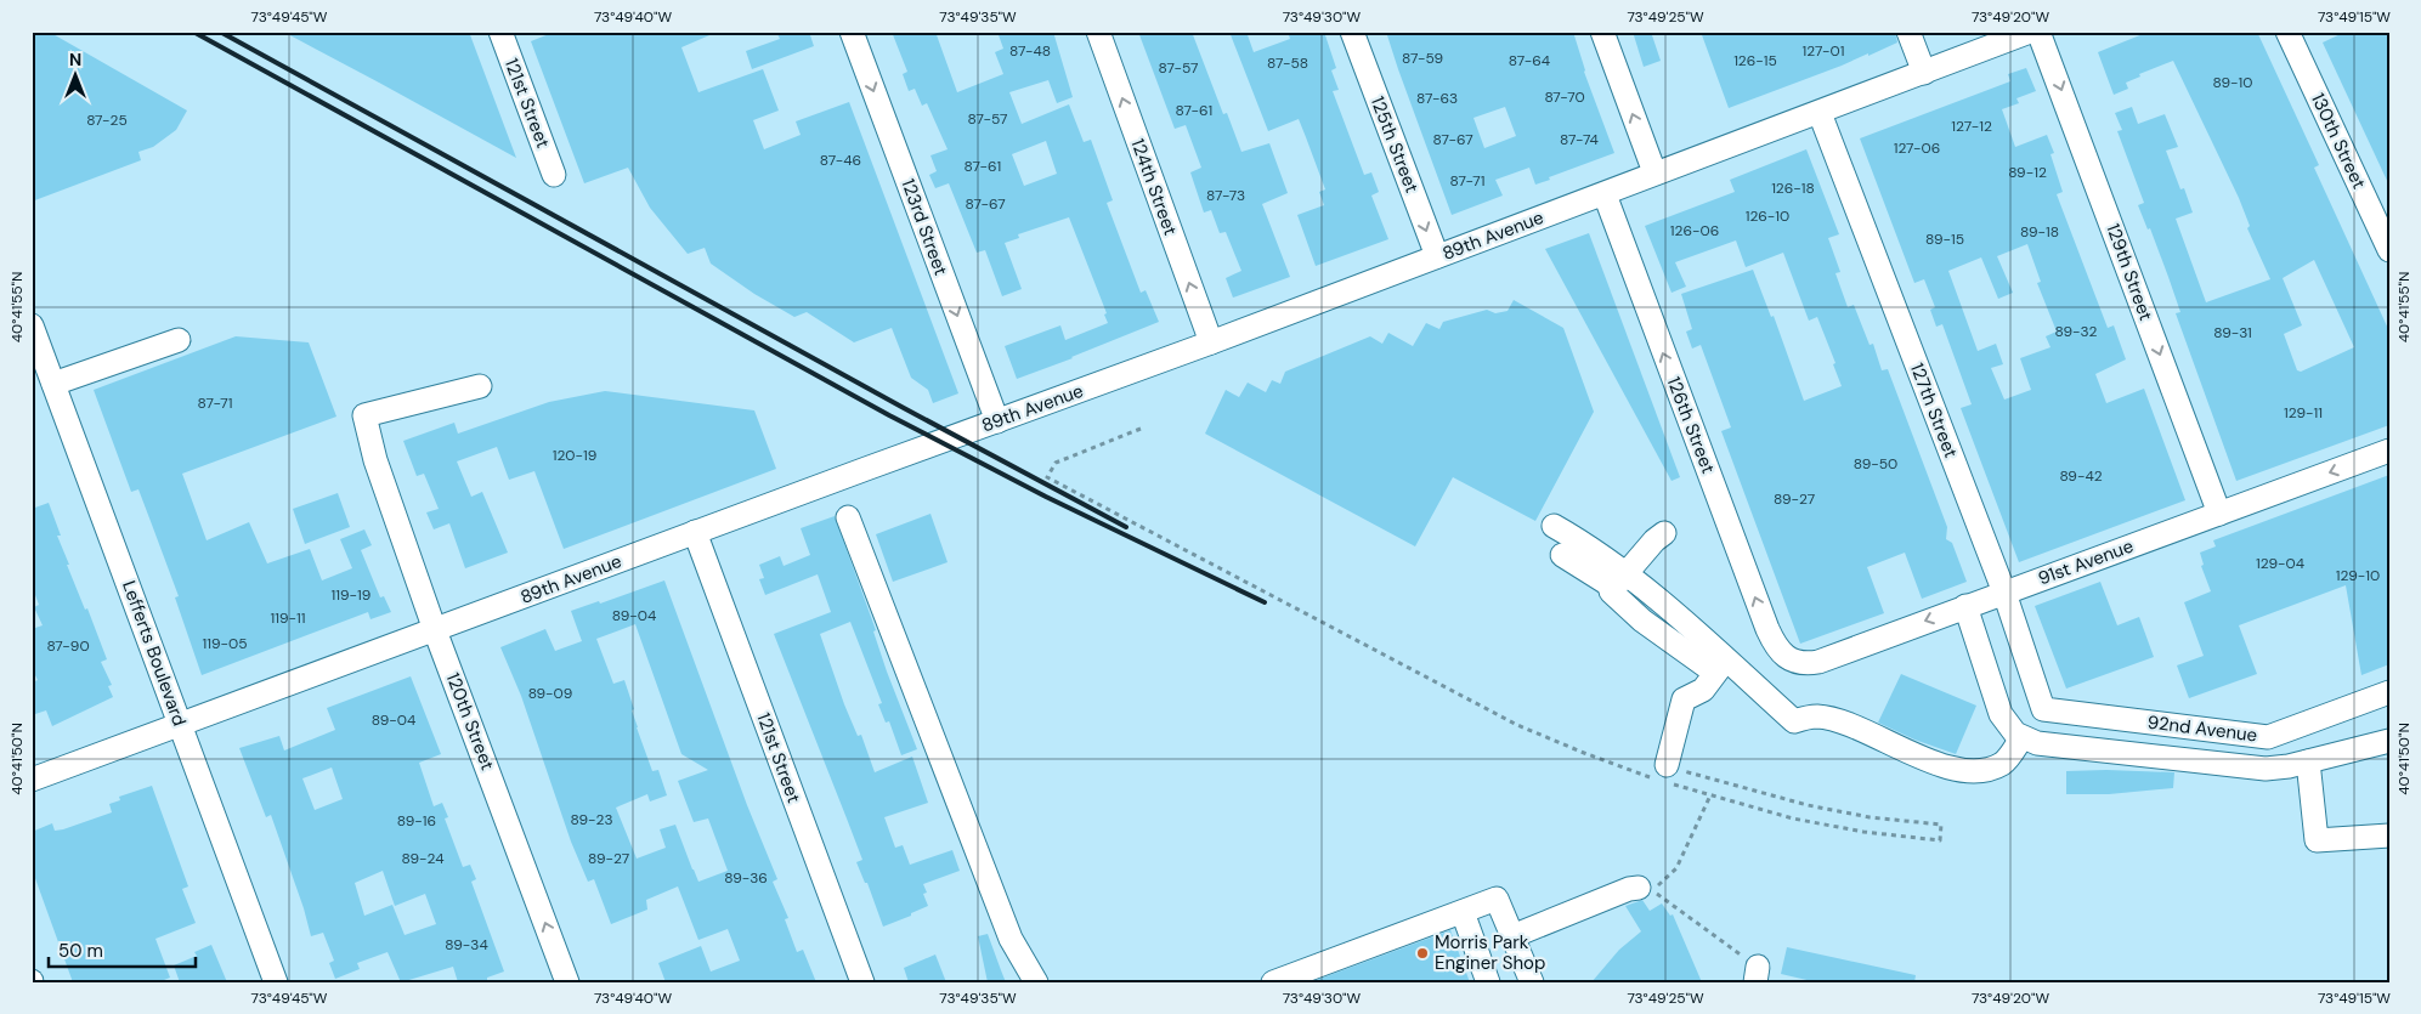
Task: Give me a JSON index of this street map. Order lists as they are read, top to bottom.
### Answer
{
  "streets": {
    "street": [
      "121st Street",
      "130th Street",
      "125th Street",
      "124th Street",
      "123rd Street",
      "89th Avenue",
      "129th Street",
      "127th Street",
      "126th Street",
      "91st Avenue",
      "Lefferts Boulevard",
      "120th Street",
      "92nd Avenue"
    ]
  },
  "crossings": [
    ["121st Street", "89th Avenue"],
    ["125th Street", "89th Avenue"],
    ["124th Street", "89th Avenue"],
    ["123rd Street", "89th Avenue"],
    ["89th Avenue", "127th Street"],
    ["89th Avenue", "126th Street"],
    ["89th Avenue", "Lefferts Boulevard"],
    ["89th Avenue", "120th Street"],
    ["129th Street", "91st Avenue"],
    ["127th Street", "91st Avenue"],
    ["127th Street", "92nd Avenue"],
    ["126th Street", "91st Avenue"]
  ],
  "one_way": [
    "125th Street",
    "124th Street",
    "123rd Street",
    "129th Street",
    "126th Street",
    "91st Avenue",
    "120th Street"
  ],
  "places": ["Morris Park Enginer Shop"],
  "house_numbers": [
    "87-48",
    "127-01",
    "87-59",
    "87-64",
    "126-15",
    "87-58",
    "87-57",
    "89-10",
    "87-70",
    "87-63",
    "87-61",
    "87-57",
    "87-25",
    "127-12",
    "87-67",
    "87-74",
    "127-06",
    "87-46",
    "87-61",
    "89-12",
    "87-71",
    "126-18",
    "87-73",
    "87-67",
    "126-10",
    "126-06",
    "89-18",
    "89-15",
    "89-32",
    "89-31",
    "87-71",
    "129-11",
    "120-19",
    "89-50",
    "89-42",
    "89-27",
    "129-04",
    "129-10",
    "119-19",
    "89-04",
    "119-11",
    "119-05",
    "87-90",
    "89-09",
    "89-04",
    "89-23",
    "89-16",
    "89-24",
    "89-27",
    "89-36",
    "89-34"
  ],
  "scale_bar": "50 m",
  "north": "top",
  "coordinates": [
    "73°49'45\"W",
    "73°49'40\"W",
    "73°49'35\"W",
    "73°49'30\"W",
    "73°49'25\"W",
    "73°49'20\"W",
    "73°49'15\"W",
    "40°41'55\"N",
    "40°41'50\"N"
  ]
}
